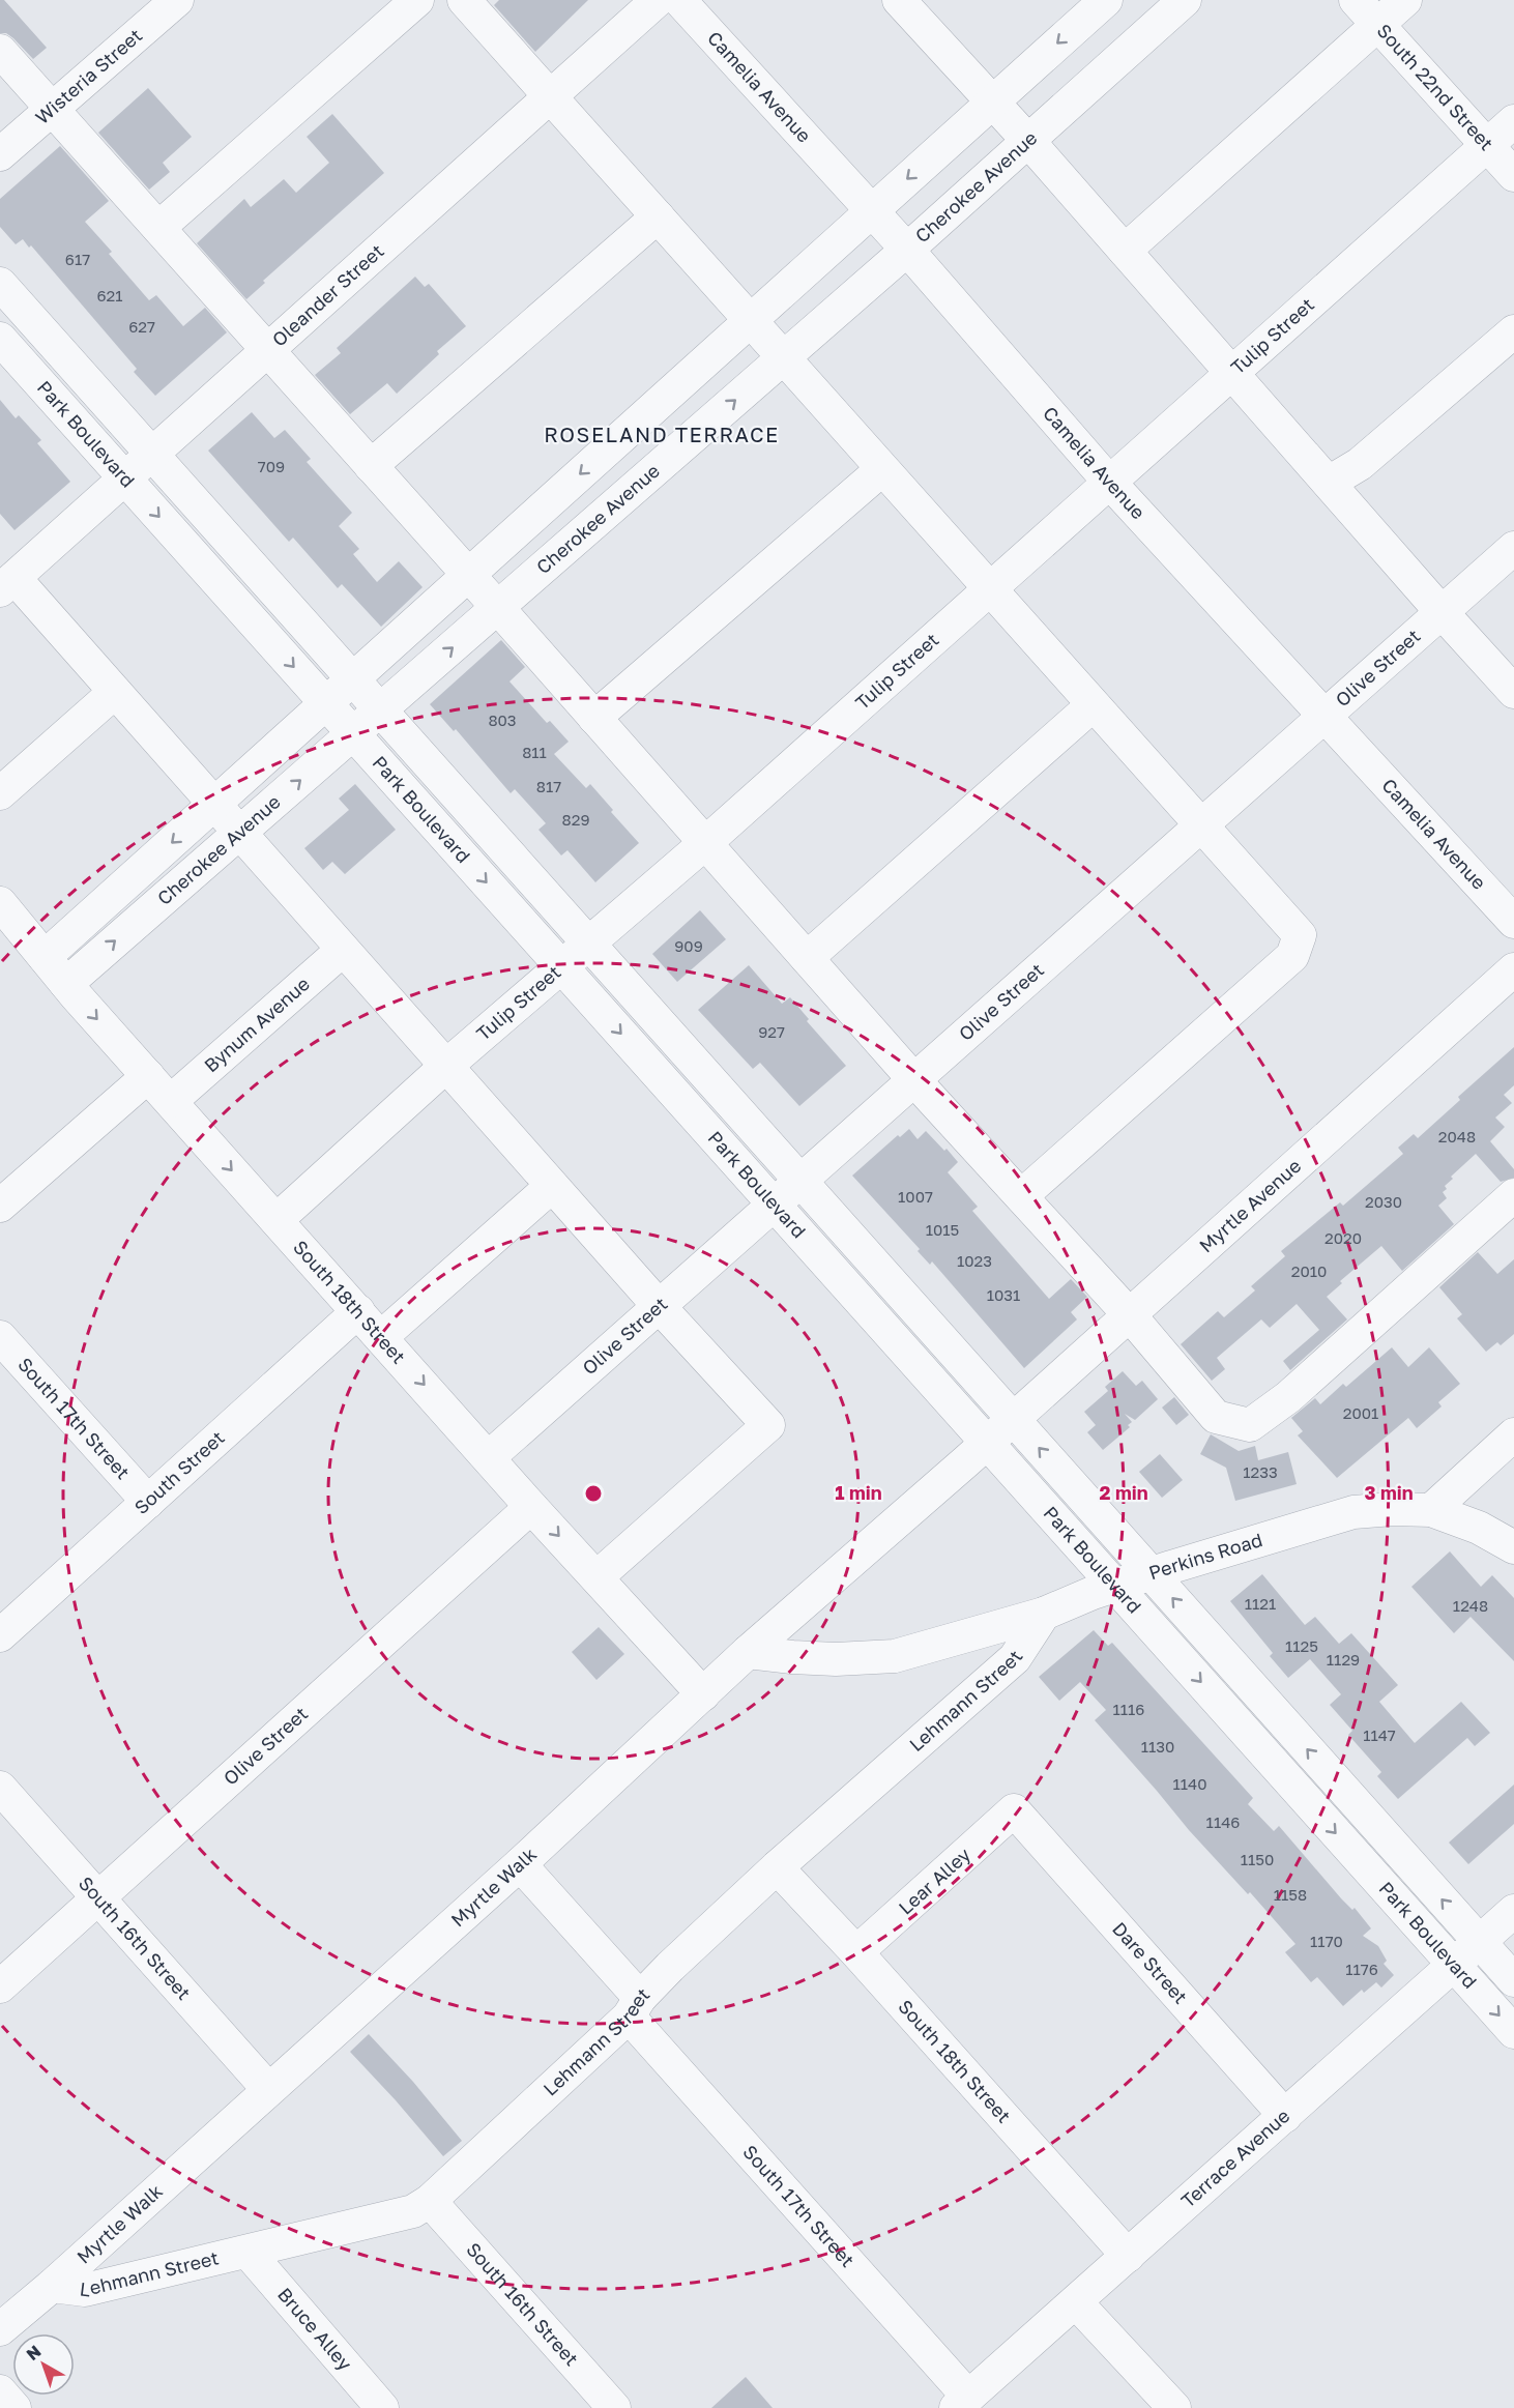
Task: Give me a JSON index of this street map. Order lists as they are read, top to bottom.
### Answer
{
  "streets": {
    "street": [
      "Wisteria Street",
      "South 22nd Street",
      "Camelia Avenue",
      "Cherokee Avenue",
      "Oleander Street",
      "Tulip Street",
      "Park Boulevard",
      "Olive Street",
      "Bynum Avenue",
      "Myrtle Avenue",
      "South 18th Street",
      "South 17th Street",
      "South Street",
      "Perkins Road",
      "Lehmann Street",
      "Lear Alley",
      "Myrtle Walk",
      "South 16th Street",
      "Dare Street",
      "Terrace Avenue",
      "Bruce Alley"
    ]
  },
  "crossings": [
    ["South 22nd Street", "Tulip Street"],
    ["Camelia Avenue", "Cherokee Avenue"],
    ["Camelia Avenue", "Tulip Street"],
    ["Camelia Avenue", "Olive Street"],
    ["Cherokee Avenue", "Park Boulevard"],
    ["Cherokee Avenue", "South 18th Street"],
    ["Oleander Street", "Park Boulevard"],
    ["Tulip Street", "Park Boulevard"],
    ["Tulip Street", "South 18th Street"],
    ["Park Boulevard", "Olive Street"],
    ["Park Boulevard", "Myrtle Avenue"],
    ["Park Boulevard", "Perkins Road"],
    ["Park Boulevard", "Myrtle Walk"],
    ["Park Boulevard", "Terrace Avenue"],
    ["Olive Street", "South 18th Street"],
    ["Olive Street", "South 16th Street"],
    ["Bynum Avenue", "South 18th Street"],
    ["Myrtle Avenue", "Myrtle Walk"],
    ["South 18th Street", "South Street"],
    ["South 18th Street", "Lehmann Street"],
    ["South 18th Street", "Lear Alley"],
    ["South 18th Street", "Myrtle Walk"],
    ["South 18th Street", "Terrace Avenue"],
    ["South 17th Street", "South Street"],
    ["South 17th Street", "Lehmann Street"],
    ["South 17th Street", "Myrtle Walk"],
    ["South 17th Street", "Terrace Avenue"],
    ["Perkins Road", "Lehmann Street"],
    ["Perkins Road", "Myrtle Walk"],
    ["Lehmann Street", "Myrtle Walk"],
    ["Lehmann Street", "South 16th Street"],
    ["Lehmann Street", "Bruce Alley"],
    ["Lear Alley", "Dare Street"],
    ["Myrtle Walk", "South 16th Street"],
    ["Dare Street", "Terrace Avenue"]
  ],
  "districts": ["ROSELAND TERRACE"],
  "house_numbers": [
    "617",
    "621",
    "627",
    "709",
    "803",
    "811",
    "817",
    "829",
    "909",
    "927",
    "2048",
    "1007",
    "2030",
    "1015",
    "2020",
    "1023",
    "2010",
    "1031",
    "2001",
    "1233",
    "1121",
    "1248",
    "1125",
    "1129",
    "1116",
    "1147",
    "1130",
    "1140",
    "1146",
    "1150",
    "1158",
    "1170",
    "1176"
  ],
  "north": "top left",
  "rings": ["1 min", "2 min", "3 min"]
}
